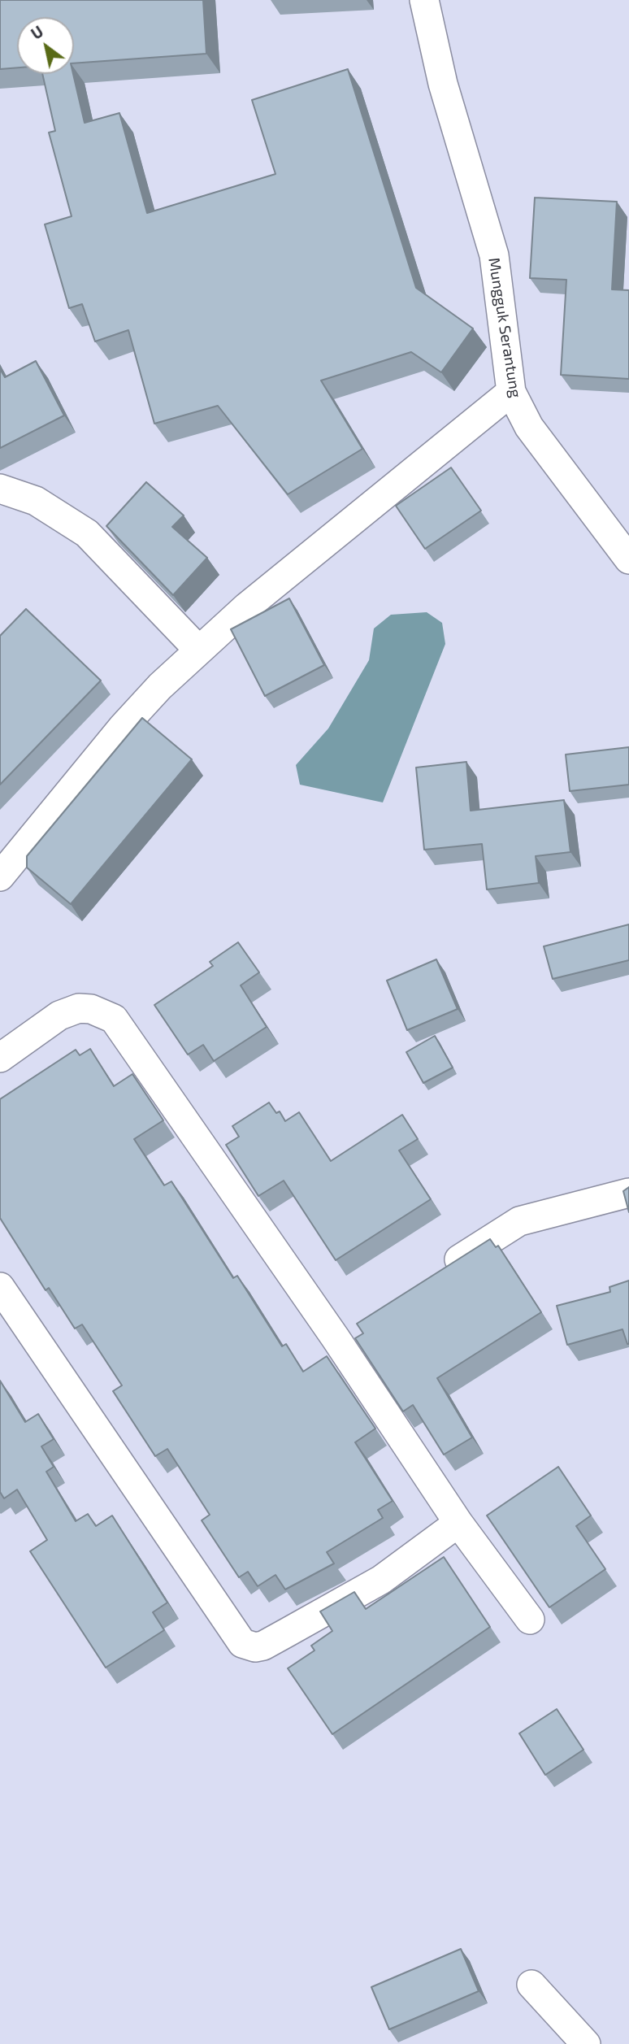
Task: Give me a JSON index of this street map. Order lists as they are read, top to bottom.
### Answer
{
  "streets": {
    "street": ["Mungguk Serantung"]
  },
  "north": "top left"
}
